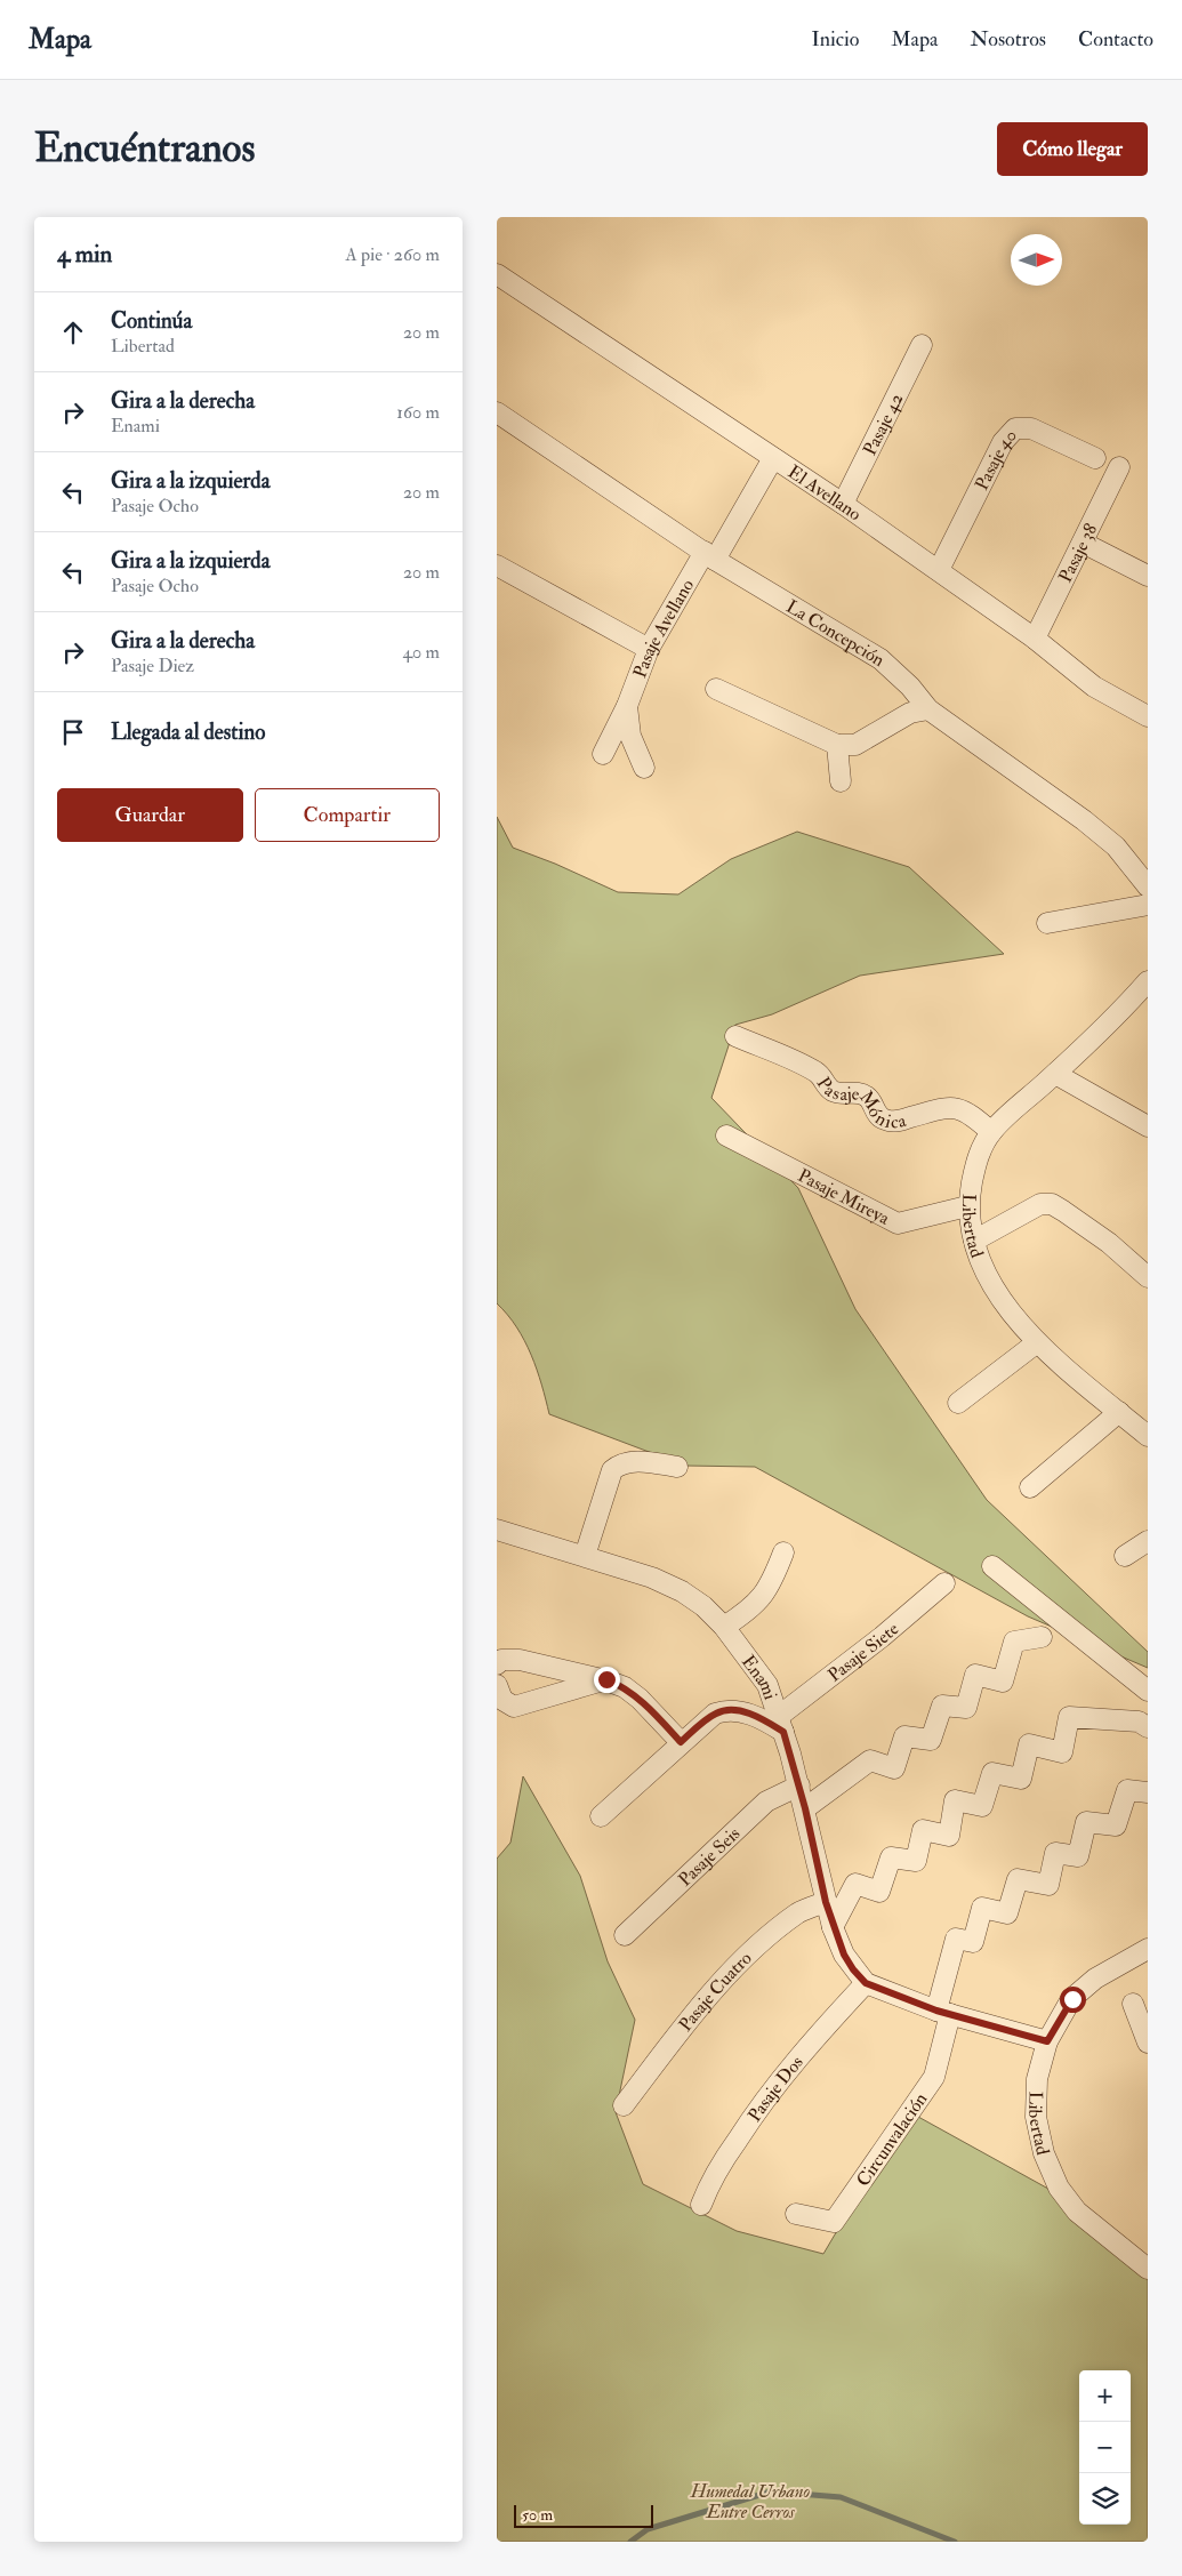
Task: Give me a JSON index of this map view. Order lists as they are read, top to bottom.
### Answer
{
  "streets": {
    "street": [
      "Pasaje 42",
      "Pasaje 40",
      "El Avellano",
      "Pasaje 38",
      "Pasaje Avellano",
      "La Concepción",
      "Pasaje Mónica",
      "Pasaje Mireya",
      "Libertad",
      "Pasaje Siete",
      "Enami",
      "Pasaje Seis",
      "Pasaje Cuatro",
      "Pasaje Dos",
      "Circunvalación"
    ]
  },
  "crossings": [
    ["Pasaje 42", "El Avellano"],
    ["Pasaje 40", "El Avellano"],
    ["El Avellano", "Pasaje 38"],
    ["El Avellano", "Pasaje Avellano"],
    ["Pasaje Avellano", "La Concepción"],
    ["Pasaje Mónica", "Libertad"],
    ["Pasaje Mireya", "Libertad"],
    ["Pasaje Siete", "Enami"],
    ["Enami", "Pasaje Seis"],
    ["Enami", "Pasaje Cuatro"],
    ["Enami", "Pasaje Dos"]
  ],
  "parks": ["Humedal Urbano Entre Cerros"],
  "scale_bar": "50 m",
  "north": "right",
  "page": {
    "header": "Mapa",
    "nav": [
      "Inicio",
      "Mapa",
      "Nosotros",
      "Contacto"
    ],
    "buttons": [
      "Cómo llegar",
      ["Guardar", "Compartir"]
    ],
    "title": "Encuéntranos",
    "heading": ["4 min", "A pie · 260 m"],
    "list": [
      ["Continúa", "Libertad", "20 m"],
      ["Gira a la derecha", "Enami", "160 m"],
      ["Gira a la izquierda", "Pasaje Ocho", "20 m"],
      ["Gira a la izquierda", "Pasaje Ocho", "20 m"],
      ["Gira a la derecha", "Pasaje Diez", "40 m"],
      "Llegada al destino"
    ],
    "map_buttons": ["+", "−"],
    "scale": "50 m"
  }
}
